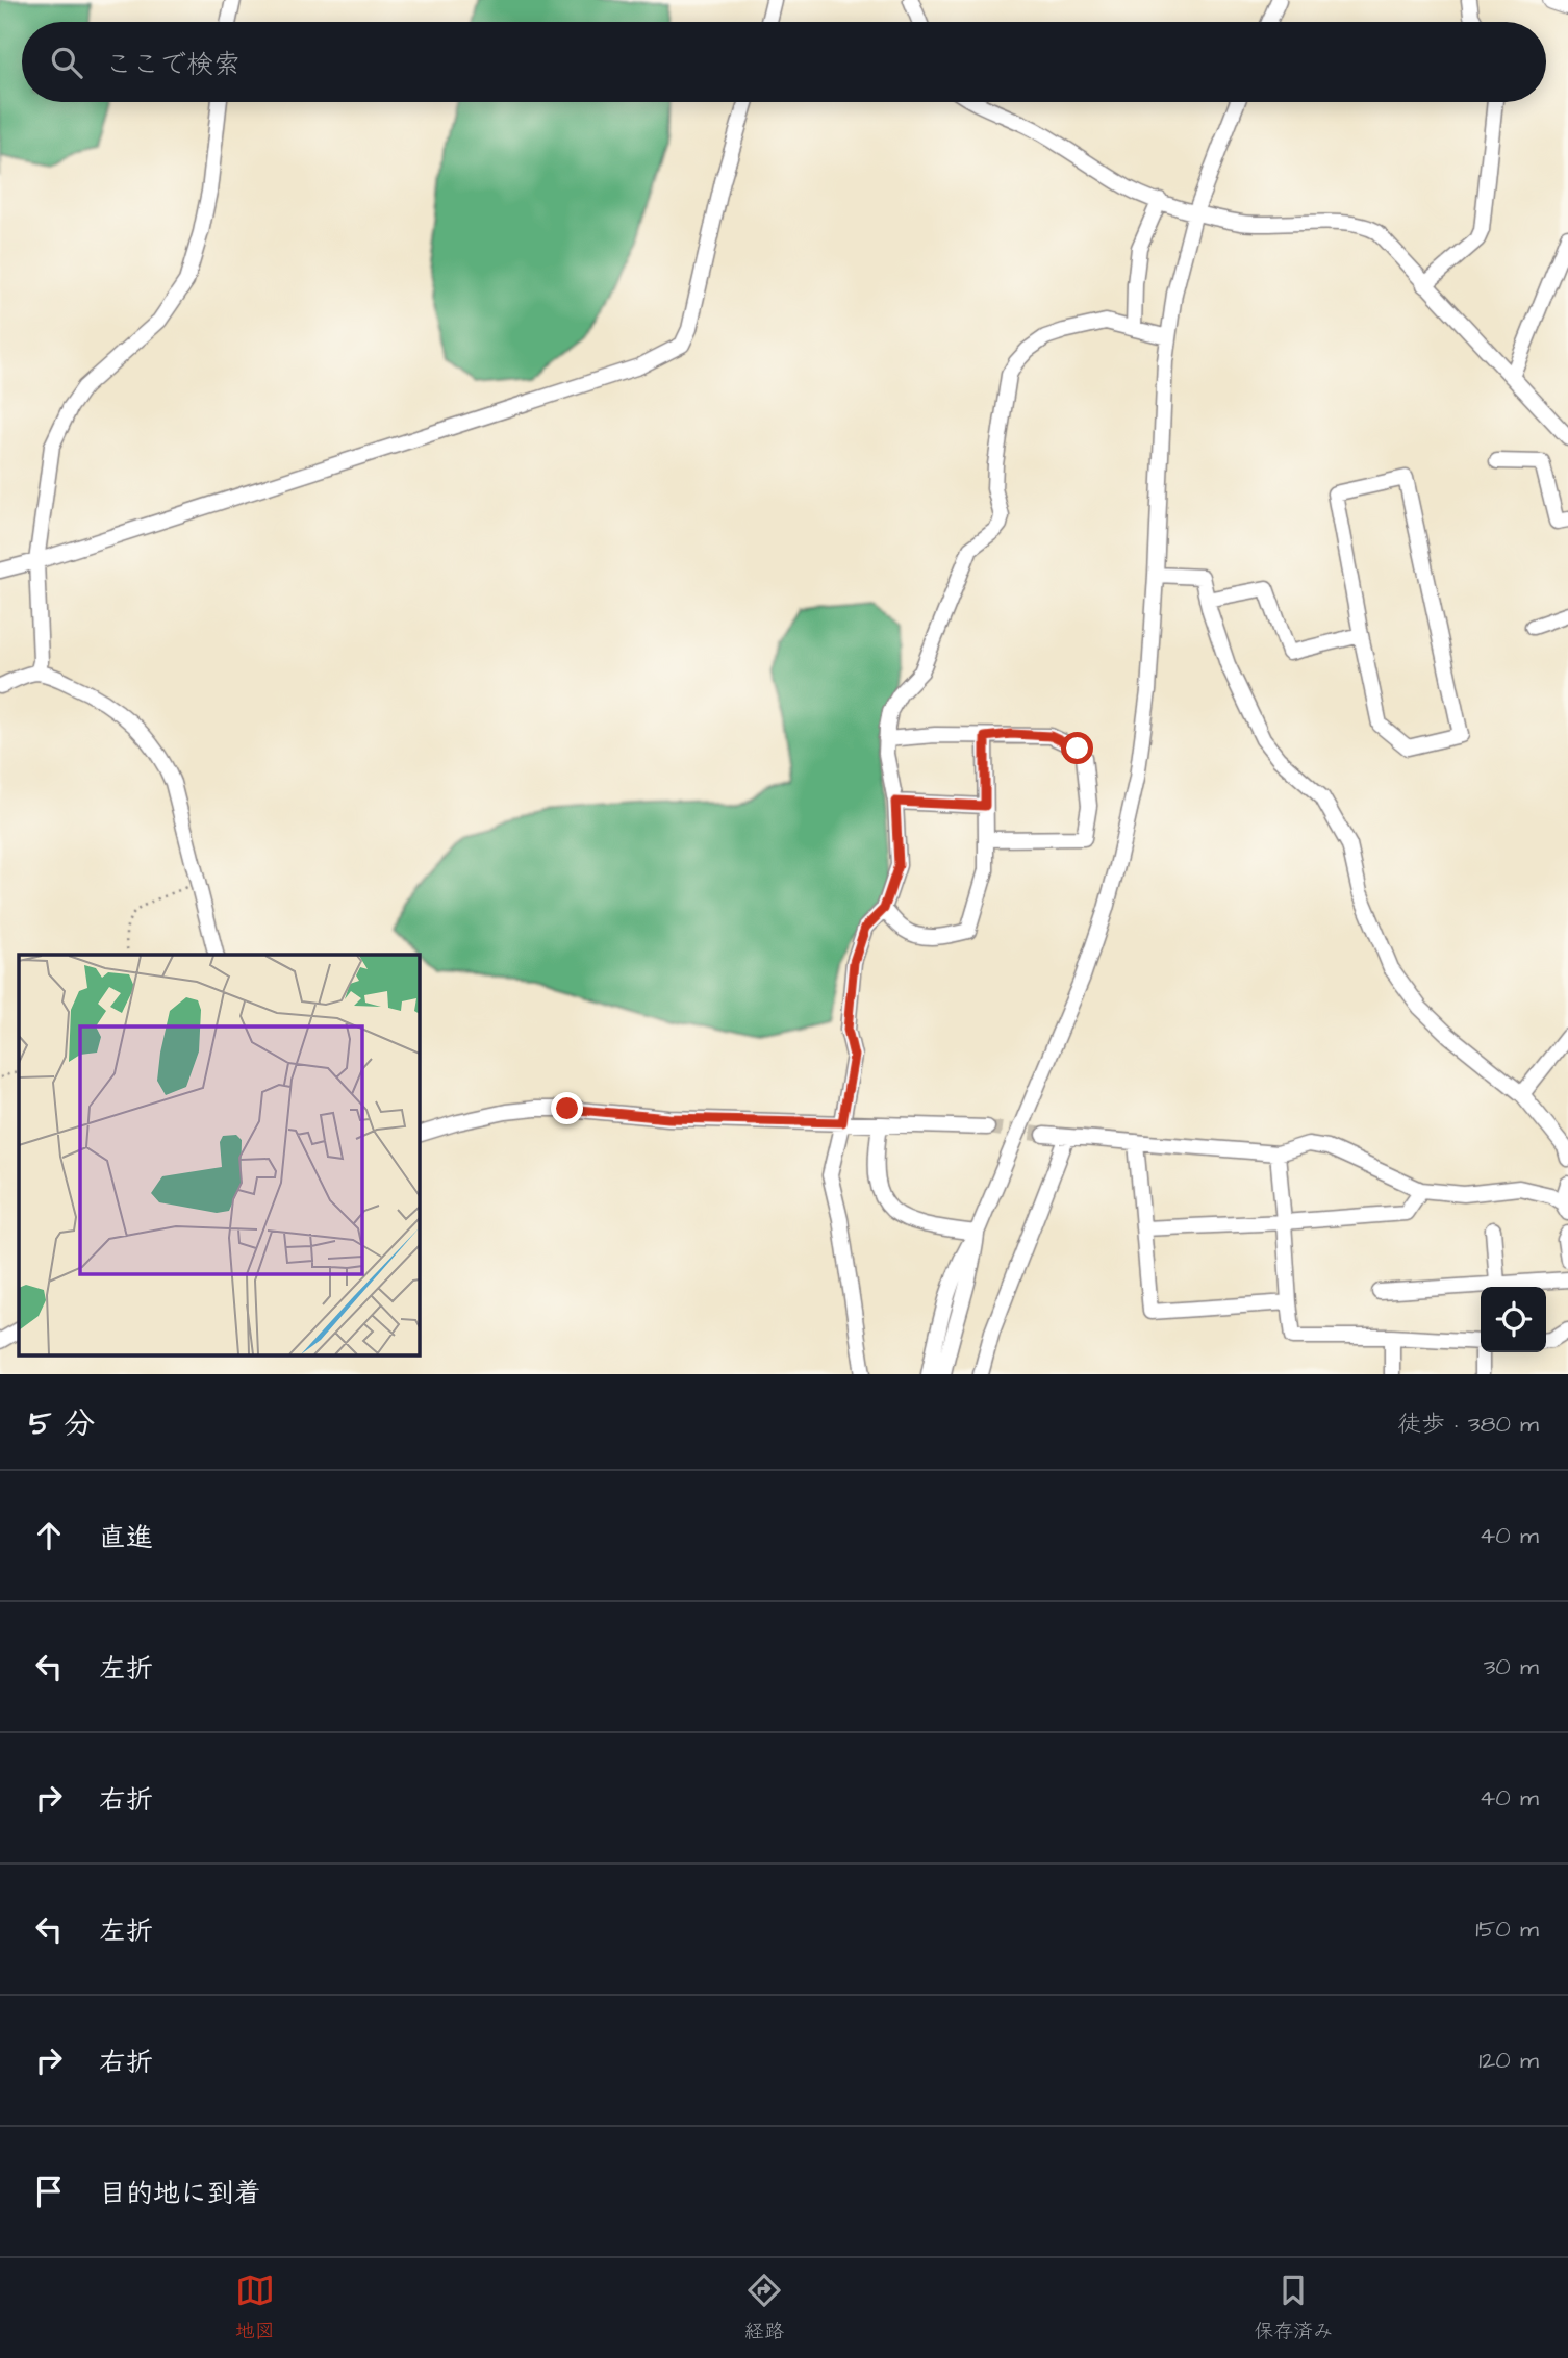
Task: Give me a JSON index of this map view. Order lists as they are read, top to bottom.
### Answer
{
  "page": {
    "search": "ここで検索",
    "heading": ["5 分", "徒歩 · 380 m"],
    "list": [
      ["直進", "40 m"],
      ["左折", "30 m"],
      ["右折", "40 m"],
      ["左折", "150 m"],
      ["右折", "120 m"],
      "目的地に到着"
    ],
    "nav": ["地図", "経路", "保存済み"]
  }
}
